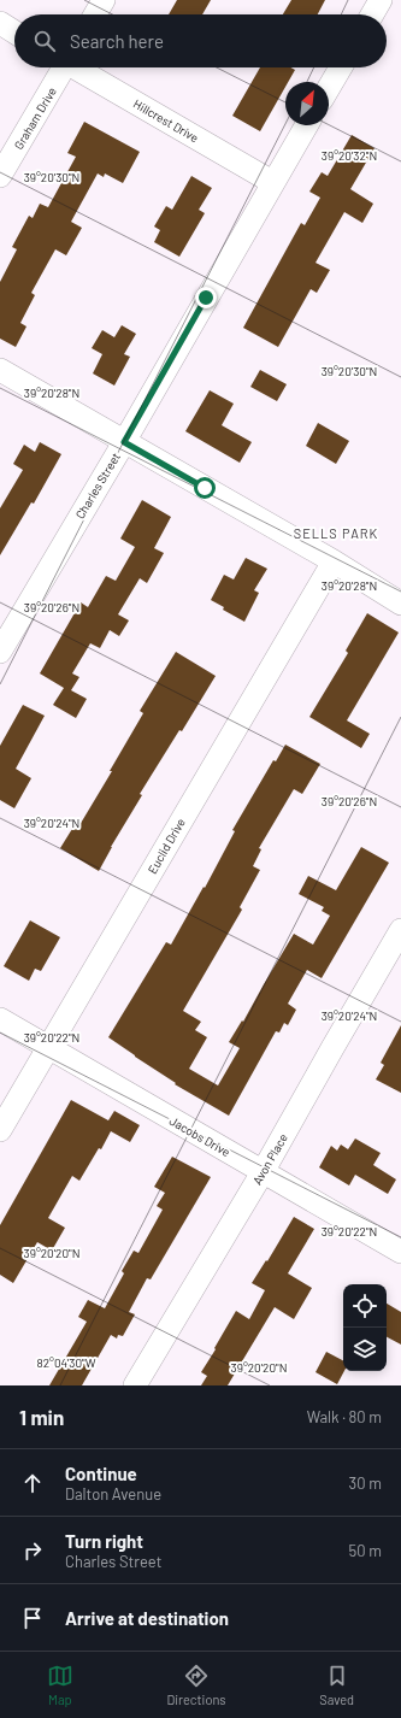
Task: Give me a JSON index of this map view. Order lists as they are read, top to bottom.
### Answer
{
  "streets": {
    "street": [
      "Graham Drive",
      "Hillcrest Drive",
      "Charles Street",
      "Euclid Drive",
      "Jacobs Drive",
      "Avon Place"
    ]
  },
  "crossings": [
    ["Hillcrest Drive", "Charles Street"],
    ["Euclid Drive", "Jacobs Drive"],
    ["Jacobs Drive", "Avon Place"]
  ],
  "districts": ["SELLS PARK"],
  "north": "top right",
  "page": {
    "search": "Search here",
    "heading": ["1 min", "Walk · 80 m"],
    "list": [
      ["Continue", "Dalton Avenue", "30 m"],
      ["Turn right", "Charles Street", "50 m"],
      "Arrive at destination"
    ],
    "nav": ["Map", "Directions", "Saved"]
  },
  "coordinates": [
    "39°20'32\"N",
    "39°20'30\"N",
    "39°20'28\"N",
    "39°20'26\"N",
    "39°20'24\"N",
    "39°20'22\"N",
    "39°20'20\"N",
    "82°04'30\"W"
  ]
}
